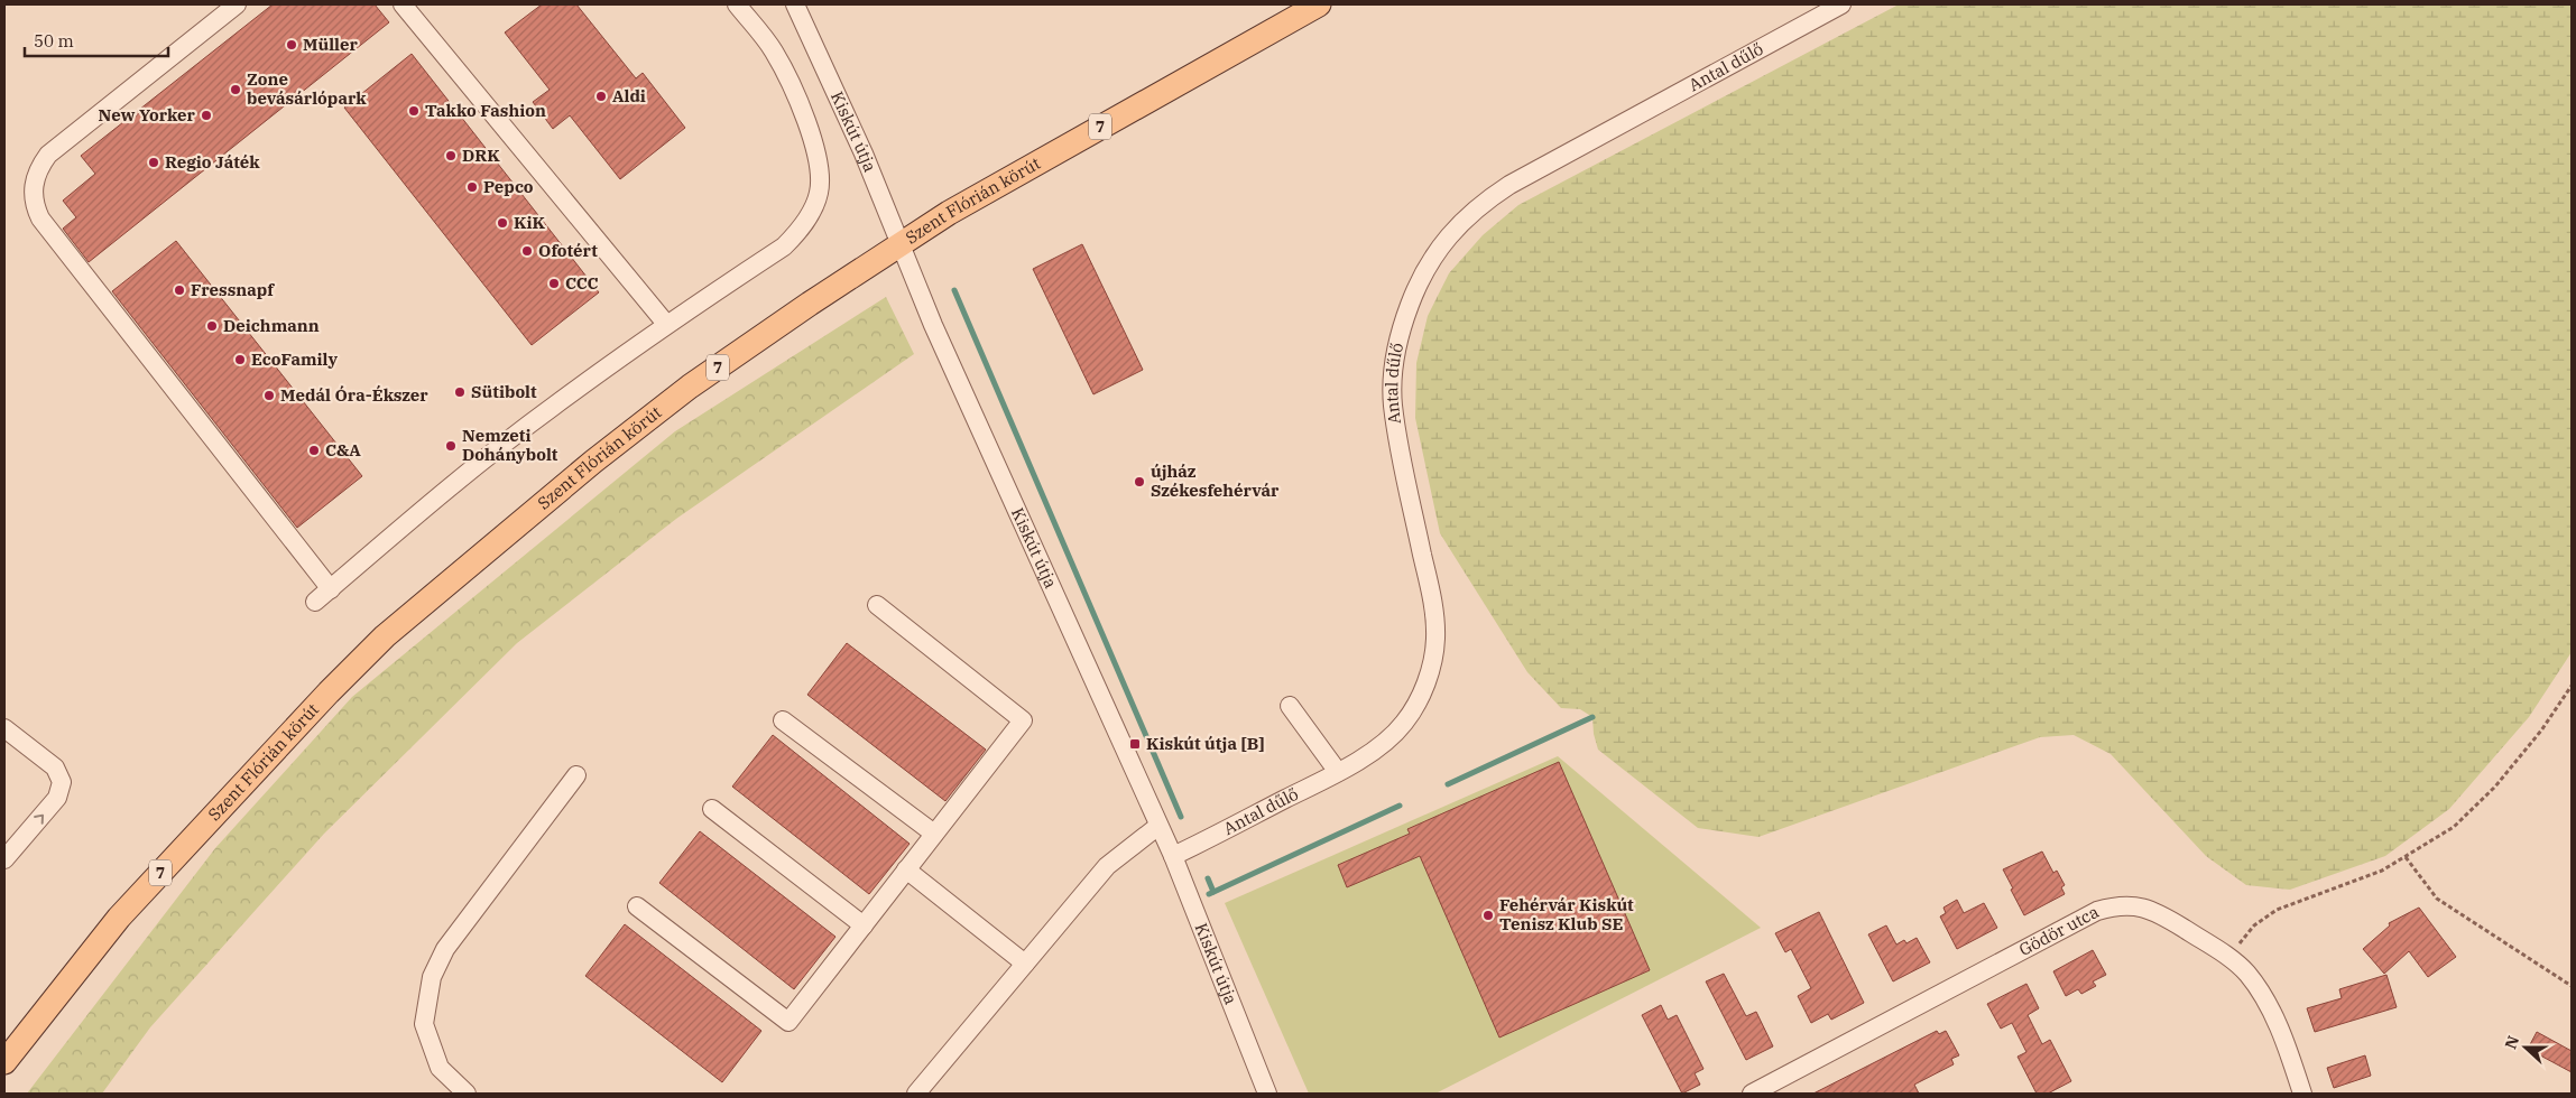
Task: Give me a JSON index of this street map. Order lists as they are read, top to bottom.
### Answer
{
  "streets": {
    "main road": ["7", "Szent Flórián körút"],
    "street": ["Antal dűlő", "Kiskút útja", "Gödör utca"]
  },
  "crossings": [
    ["Antal dűlő", "Kiskút útja"],
    ["Kiskút útja", "Szent Flórián körút"]
  ],
  "places": {
    "other": [
      "Müller",
      "Zone bevásárlópark",
      "Aldi",
      "Takko Fashion",
      "New Yorker",
      "DRK",
      "Regio Játék",
      "Pepco",
      "KiK",
      "Ofotért",
      "CCC",
      "Fressnapf",
      "Deichmann",
      "EcoFamily",
      "Sütibolt",
      "Medál Óra-Ékszer",
      "Nemzeti Dohánybolt",
      "C&A",
      "újház Székesfehérvár",
      "Fehérvár Kiskút Tenisz Klub SE"
    ],
    "transit": ["Kiskút útja [B]"]
  },
  "scale_bar": "50 m",
  "north": "left"
}
